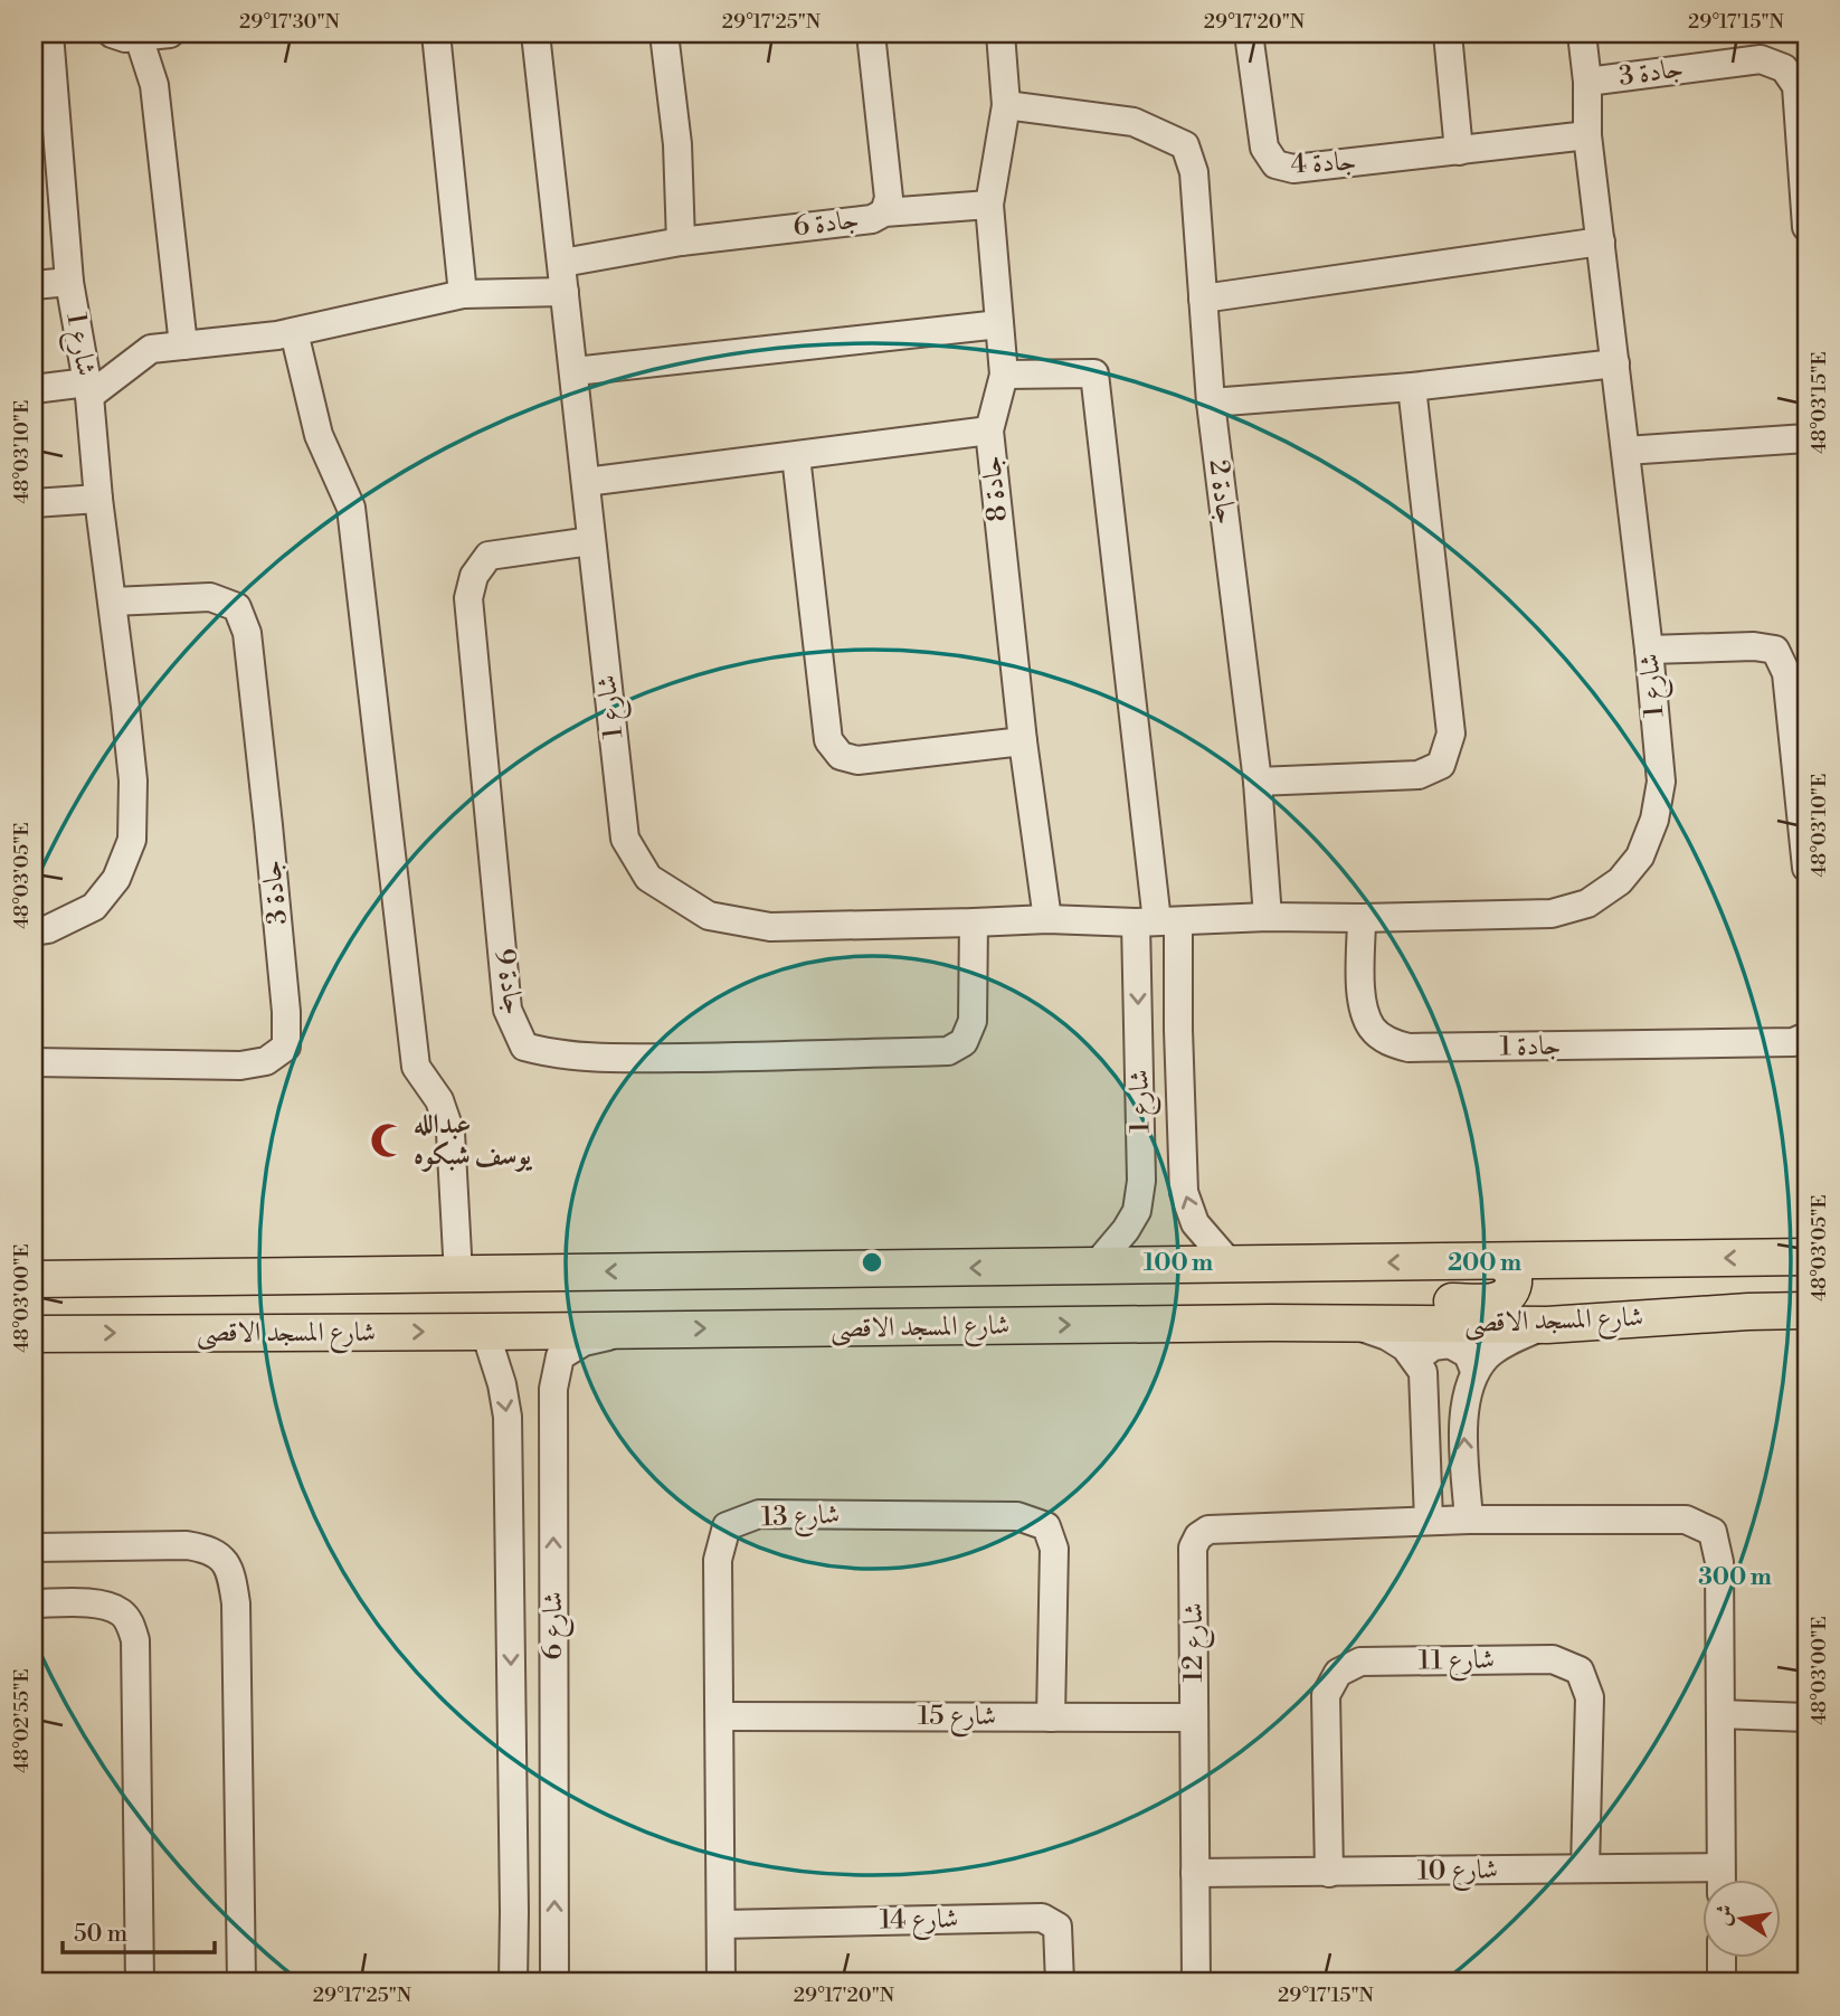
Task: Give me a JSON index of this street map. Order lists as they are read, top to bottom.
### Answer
{
  "streets": {
    "main road": ["شارع المسجد الاقصى"],
    "street": [
      "جادة 3",
      "جادة 4",
      "جادة 6",
      "شارع 1",
      "جادة 8",
      "جادة 2",
      "جادة 9",
      "جادة 1",
      "شارع 13",
      "شارع 6",
      "شارع 12",
      "شارع 11",
      "شارع 15",
      "شارع 10",
      "شارع 14"
    ]
  },
  "crossings": [
    ["جادة 3", "شارع 1"],
    ["جادة 4", "شارع 1"],
    ["جادة 6", "شارع 1"],
    ["شارع 1", "جادة 8"],
    ["شارع 1", "جادة 2"],
    ["شارع 1", "جادة 9"],
    ["شارع 1", "جادة 1"],
    ["شارع 1", "شارع المسجد الاقصى"],
    ["شارع المسجد الاقصى", "شارع 6"],
    ["شارع 13", "شارع 15"],
    ["شارع 13", "شارع 14"],
    ["شارع 12", "شارع 15"],
    ["شارع 12", "شارع 10"],
    ["شارع 11", "شارع 10"]
  ],
  "places": {
    "mosque": ["عبدالله يوسف شبكوه"]
  },
  "scale_bar": "50 m",
  "north": "left",
  "coordinates": [
    "29°17'30\"N",
    "29°17'25\"N",
    "29°17'20\"N",
    "29°17'15\"N",
    "48°03'15\"E",
    "48°03'10\"E",
    "48°03'05\"E",
    "48°03'00\"E",
    "48°02'55\"E"
  ],
  "rings": ["100 m", "200 m", "300 m"]
}
